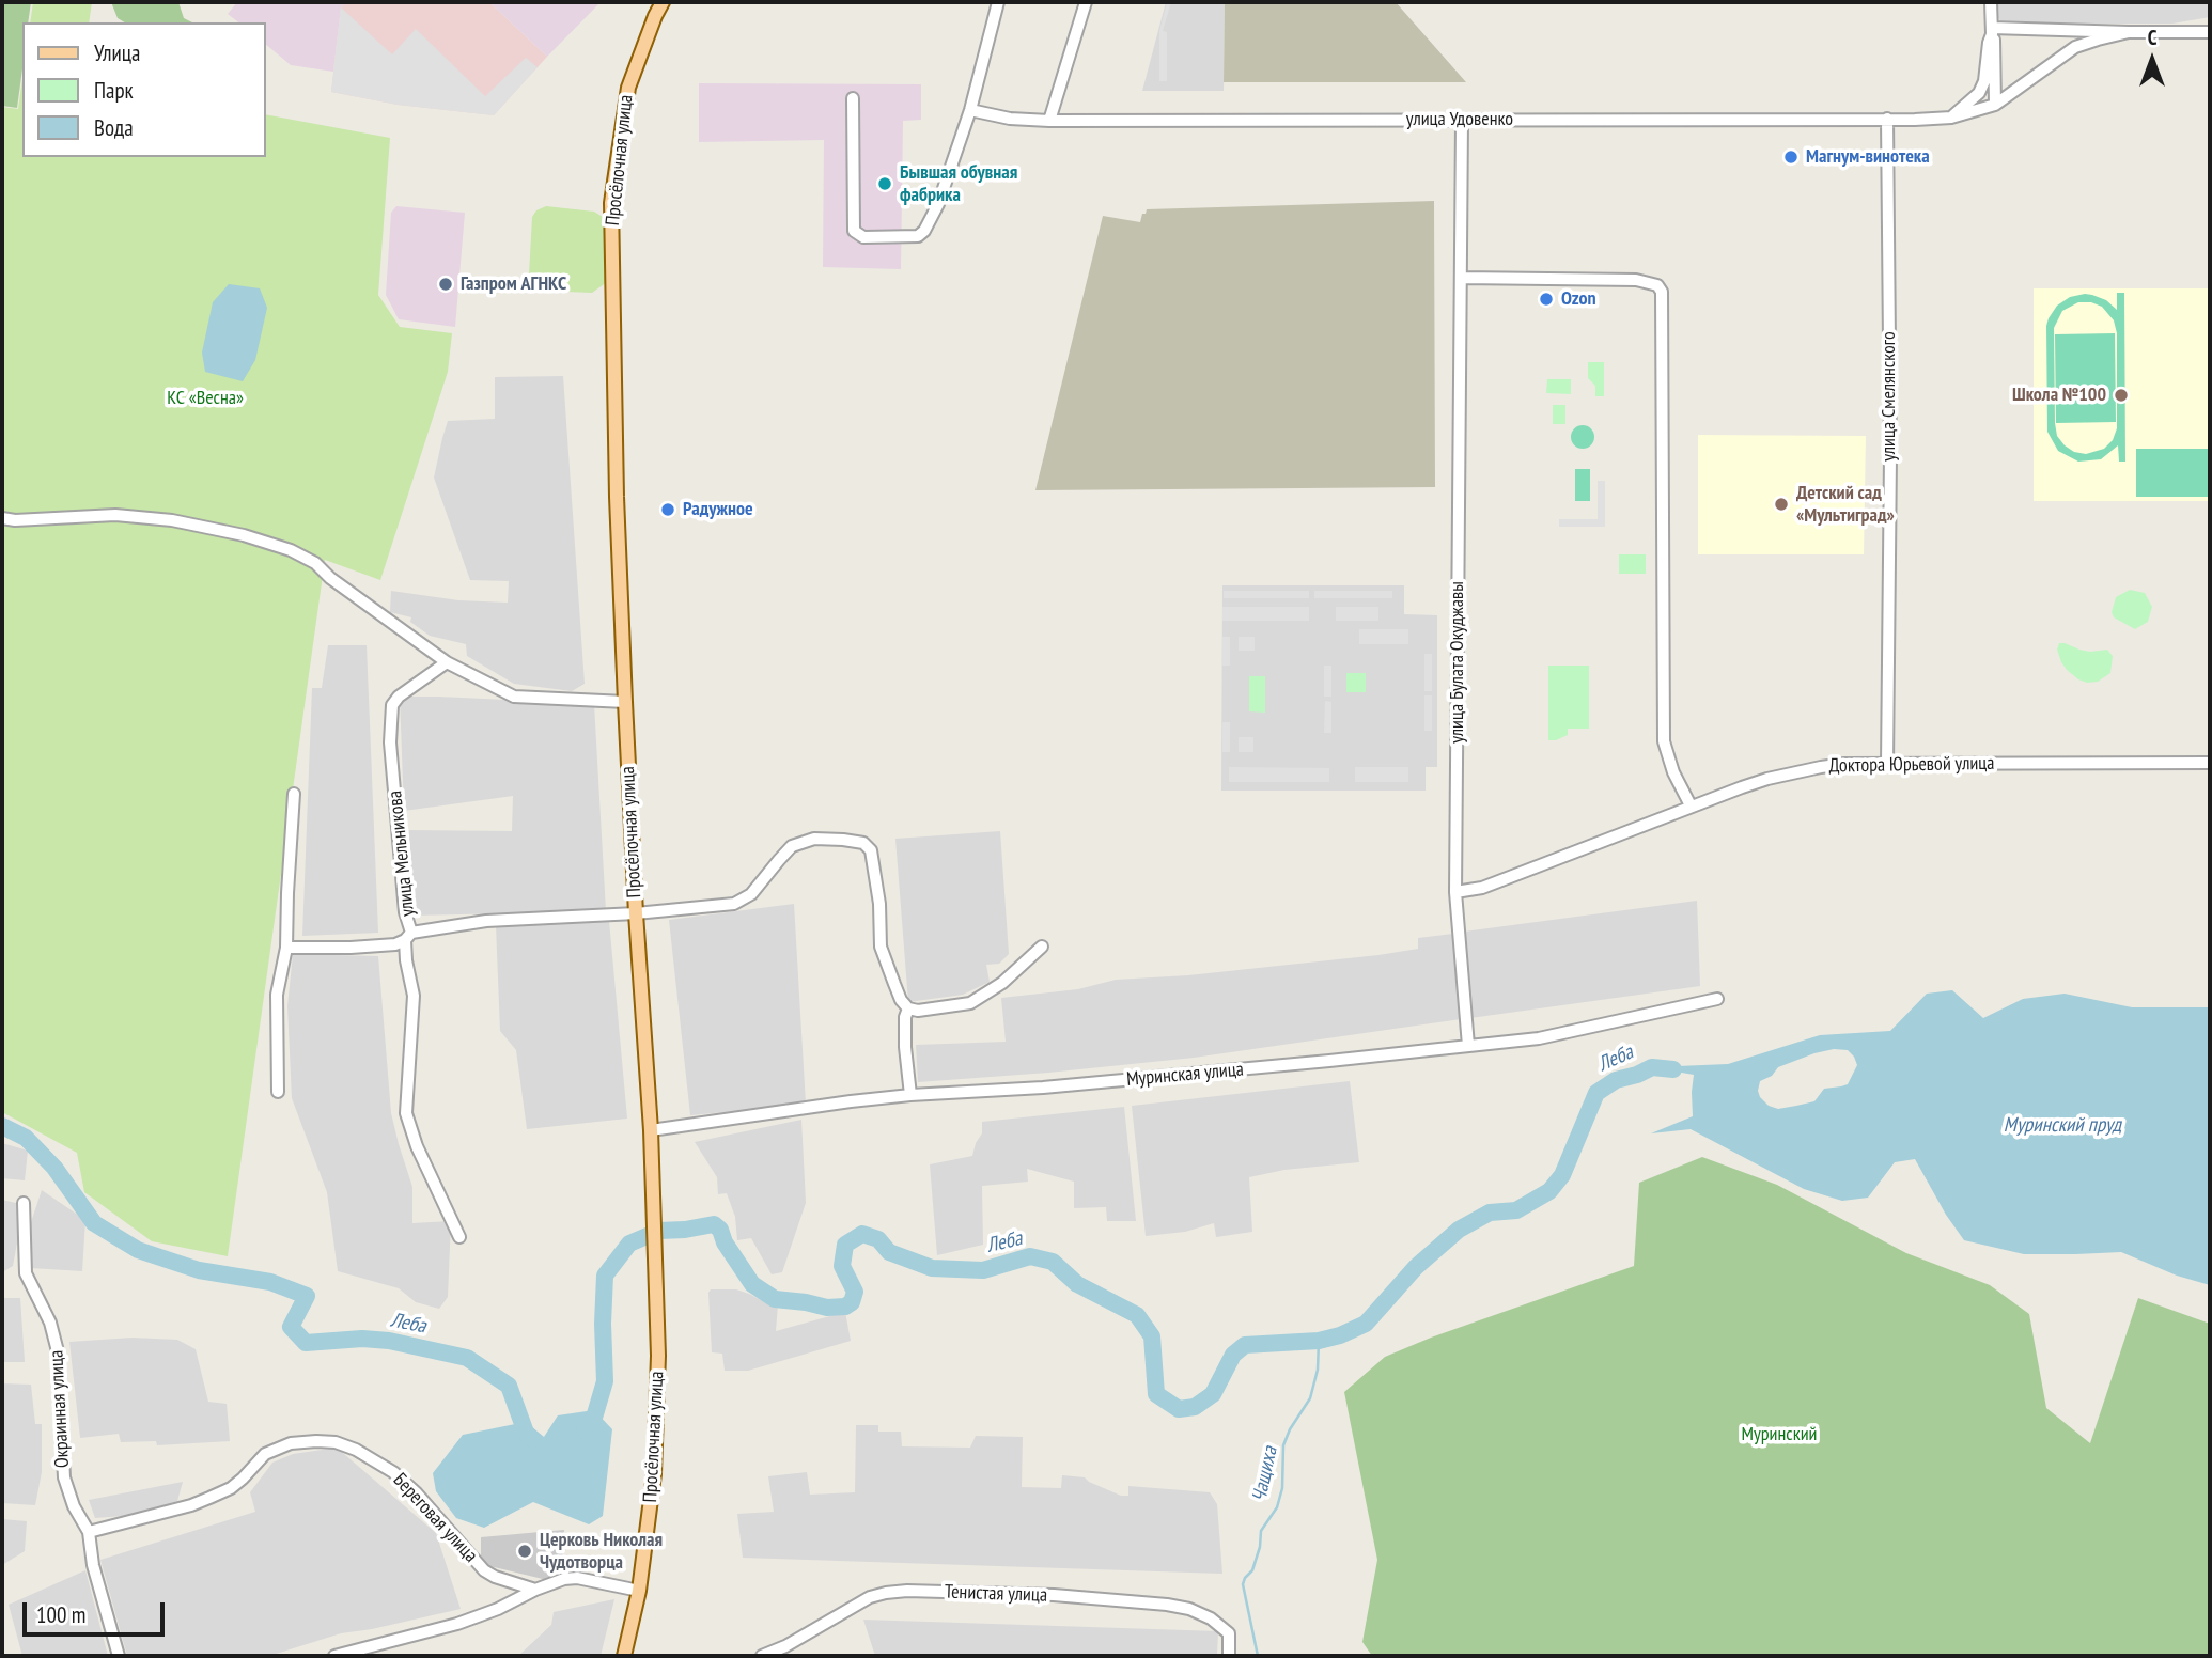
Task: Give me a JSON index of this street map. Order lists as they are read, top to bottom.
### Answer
{
  "streets": {
    "main road": ["Просёлочная улица"],
    "street": [
      "улица Удовенко",
      "улица Смелянского",
      "улица Булата Окуджавы",
      "Доктора Юрьевой улица",
      "улица Мельникова",
      "Муринская улица",
      "Окраинная улица",
      "Береговая улица",
      "Тенистая улица"
    ]
  },
  "crossings": [
    ["улица Удовенко", "улица Смелянского"],
    ["улица Удовенко", "улица Булата Окуджавы"],
    ["Просёлочная улица", "Муринская улица"],
    ["улица Смелянского", "Доктора Юрьевой улица"],
    ["улица Булата Окуджавы", "Доктора Юрьевой улица"],
    ["улица Булата Окуджавы", "Муринская улица"],
    ["Окраинная улица", "Береговая улица"]
  ],
  "water": ["Леба", "Муринский пруд", "Чащиха"],
  "parks": ["КС «Весна»", "Муринский"],
  "places": [
    "Магнум-винотека",
    "Бывшая обувная фабрика",
    "Газпром АГНКС",
    "Ozon",
    "Школа №100",
    "Детский сад «Мультиград»",
    "Радужное",
    "Церковь Николая Чудотворца"
  ],
  "legend": ["Улица", "Парк", "Вода"],
  "scale_bar": "100 m",
  "north": "top"
}
